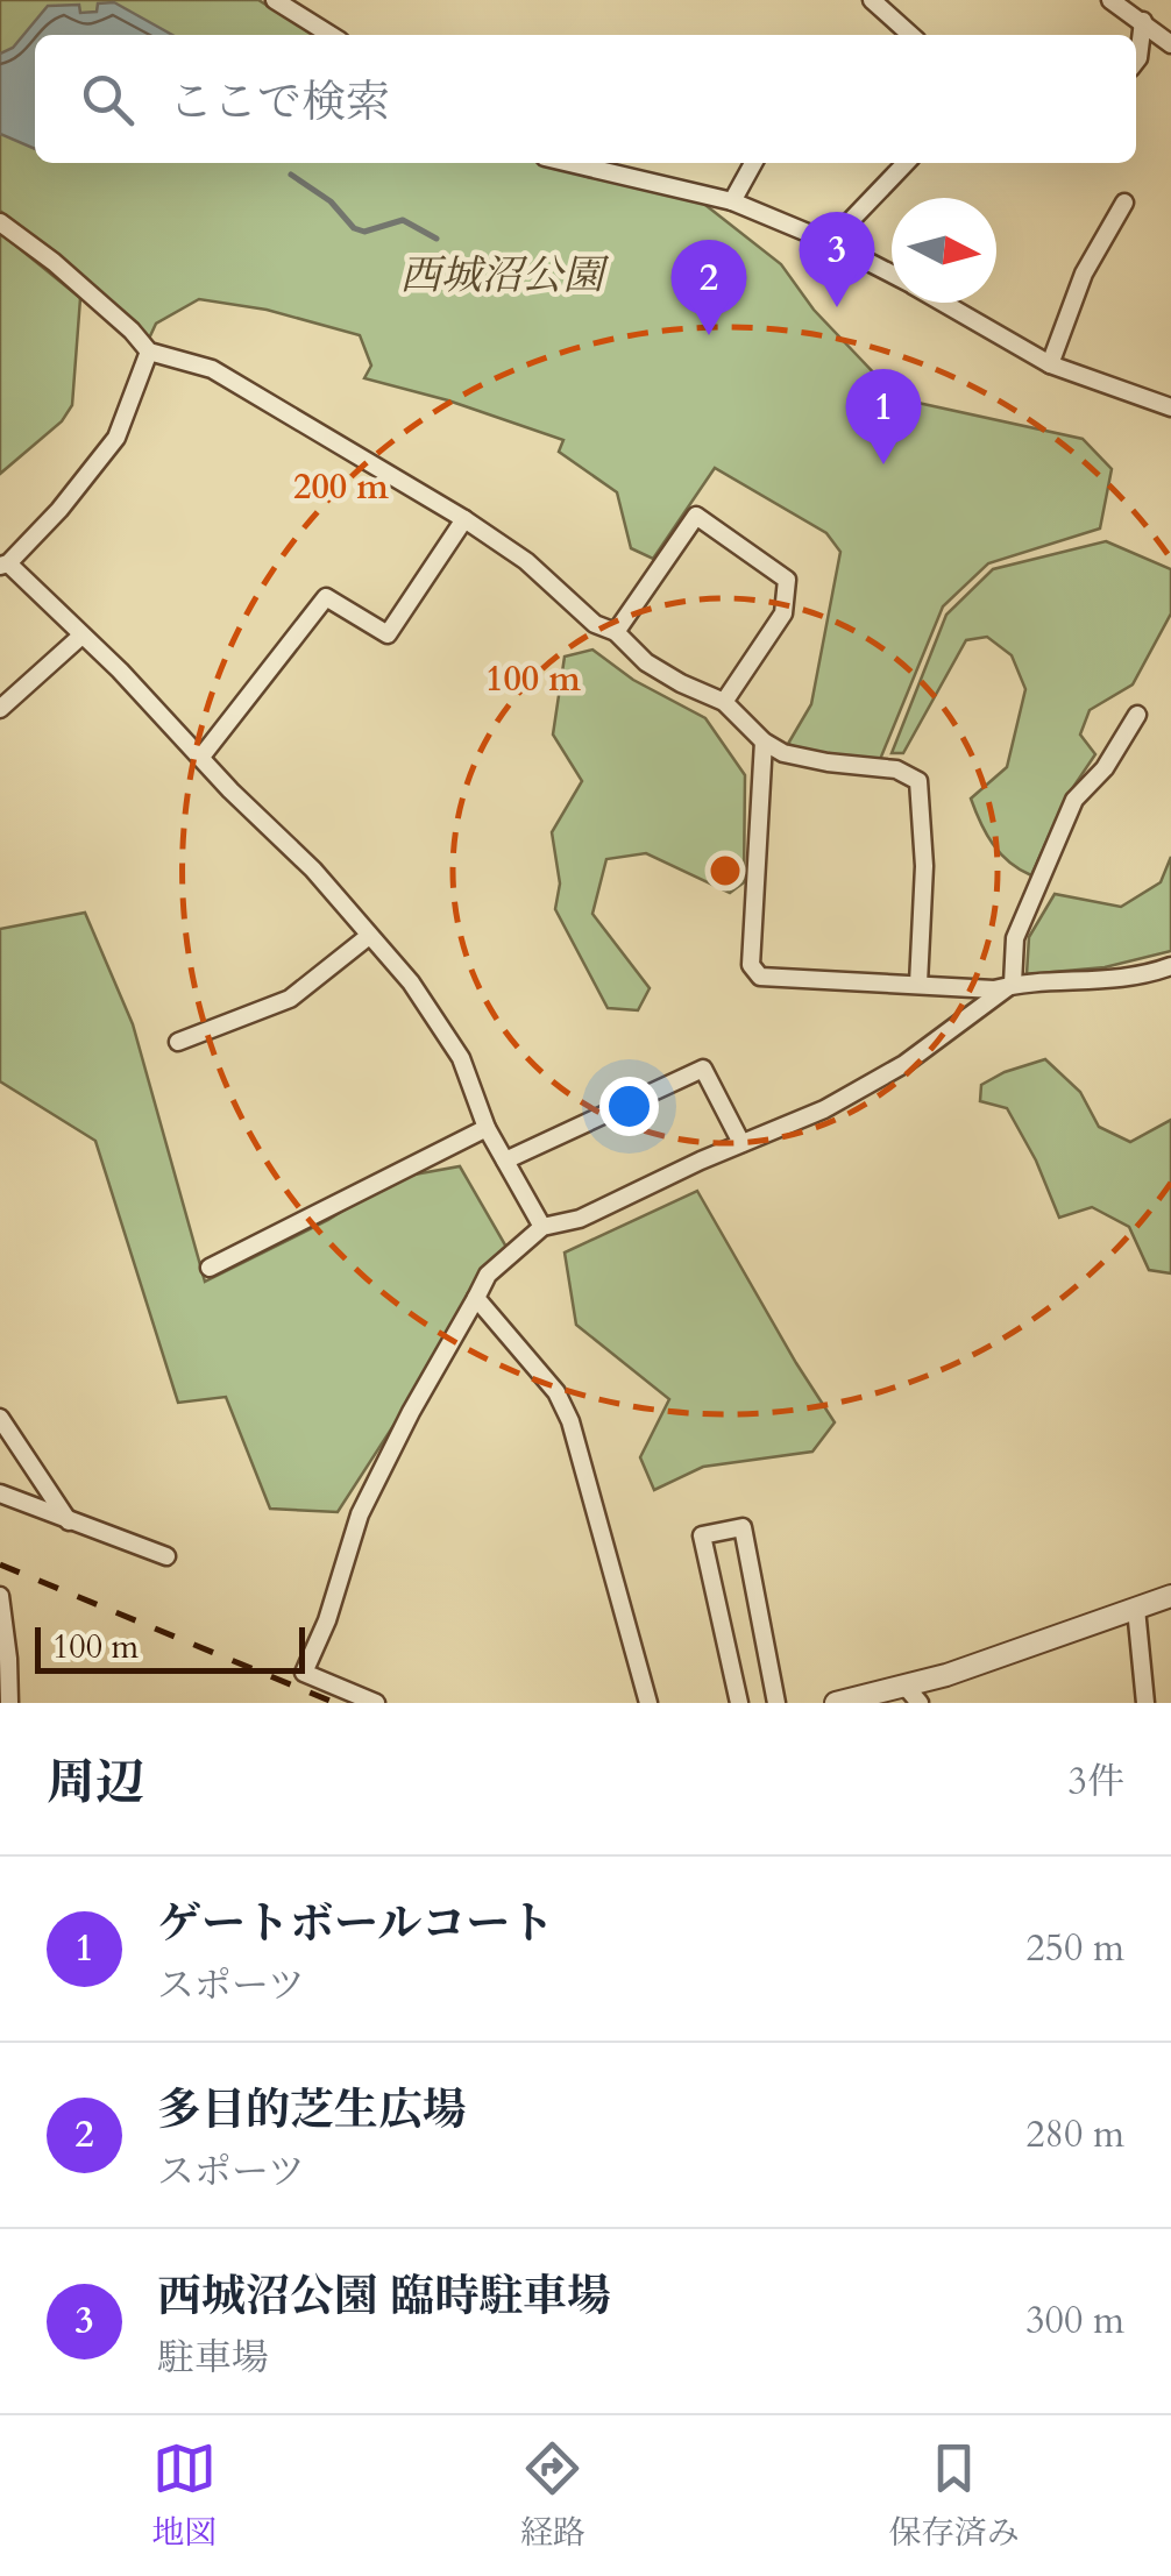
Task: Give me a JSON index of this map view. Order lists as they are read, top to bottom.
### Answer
{
  "parks": ["西城沼公園"],
  "scale_bar": "100 m",
  "north": "right",
  "page": {
    "search": "ここで検索",
    "pins": ["3", "2", "1"],
    "scale": "100 m",
    "heading": ["周辺", "3件"],
    "list": [
      {
        "mark": "1",
        "name": "ゲートボールコート",
        "note": "スポーツ",
        "value": "250 m"
      },
      {
        "mark": "2",
        "name": "多目的芝生広場",
        "note": "スポーツ",
        "value": "280 m"
      },
      {
        "mark": "3",
        "name": "西城沼公園 臨時駐車場",
        "note": "駐車場",
        "value": "300 m"
      }
    ],
    "nav": ["地図", "経路", "保存済み"]
  },
  "rings": ["200 m", "100 m"]
}
